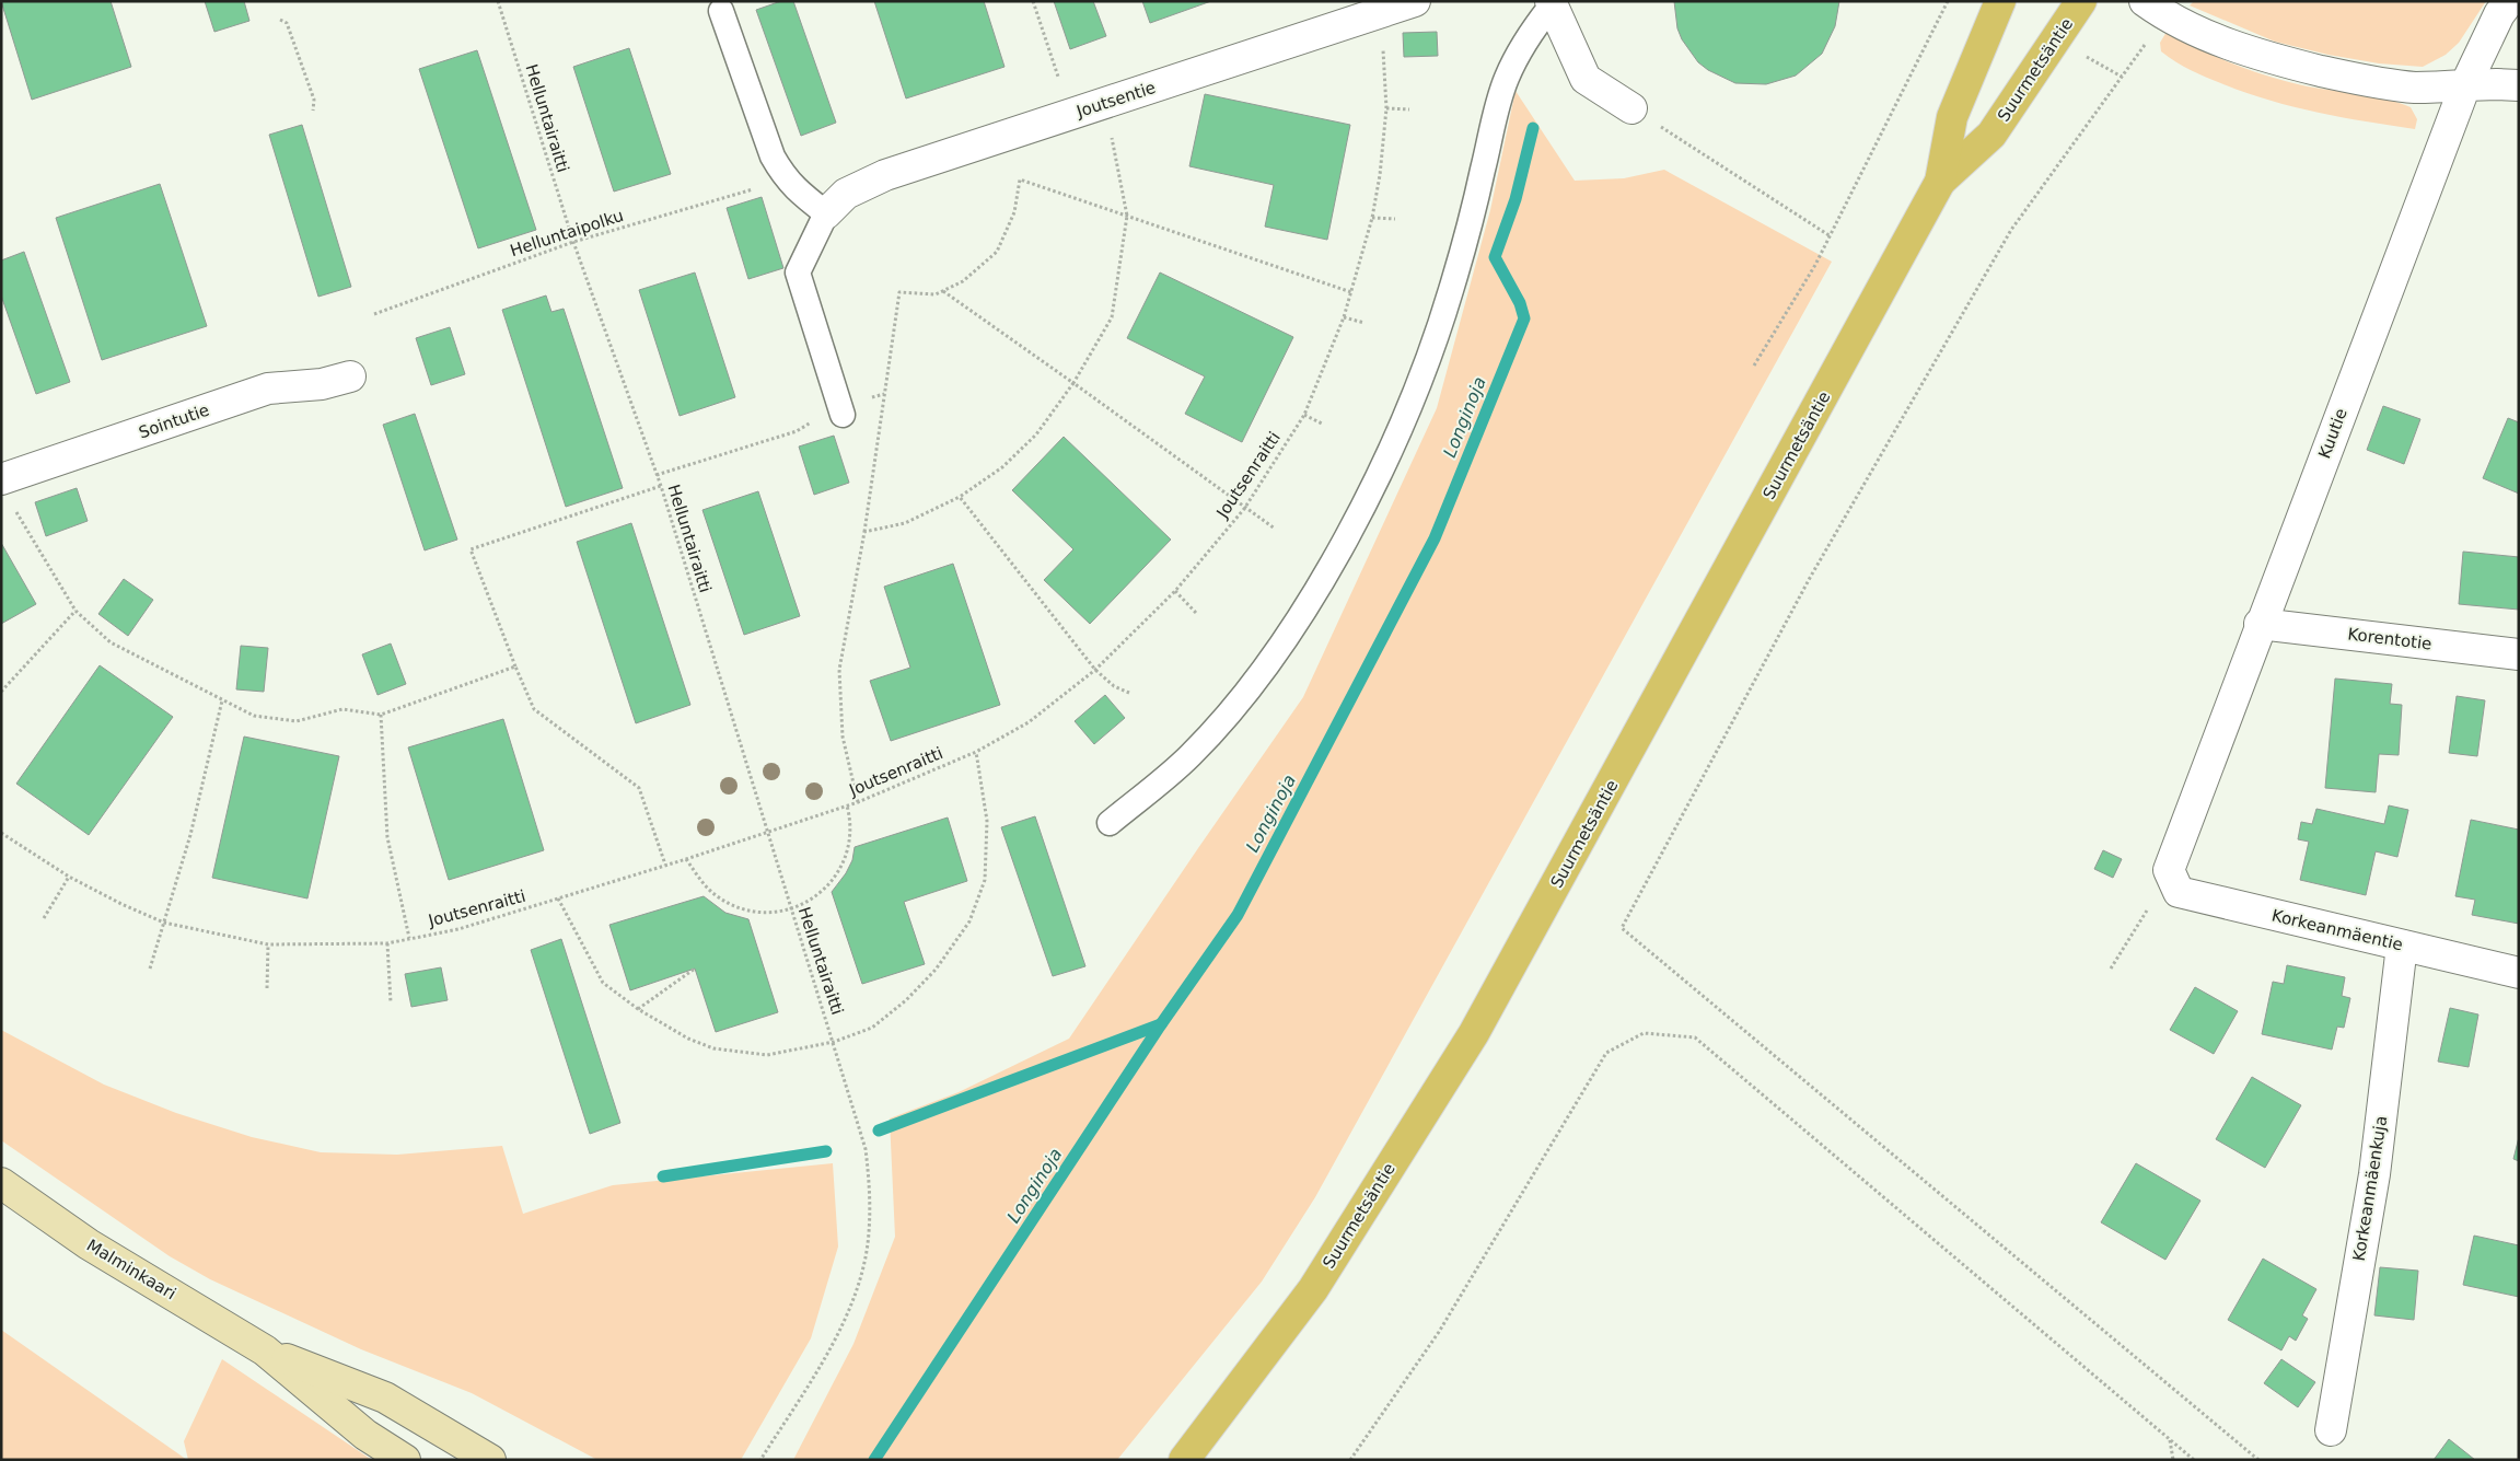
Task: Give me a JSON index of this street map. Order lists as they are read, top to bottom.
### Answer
{
  "streets": {
    "main road": ["Suurmetsäntie", "Malminkaari"],
    "street": [
      "Joutsentie",
      "Sointutie",
      "Kuutie",
      "Korentotie",
      "Korkeanmäentie",
      "Korkeanmäenkuja"
    ],
    "path": ["Helluntairaitti", "Helluntaipolku", "Joutsenraitti"]
  },
  "crossings": [
    ["Helluntairaitti", "Helluntaipolku"],
    ["Helluntairaitti", "Joutsenraitti"],
    ["Kuutie", "Korentotie"],
    ["Kuutie", "Korkeanmäentie"],
    ["Korkeanmäentie", "Korkeanmäenkuja"]
  ],
  "water": ["Longinoja"]
}
